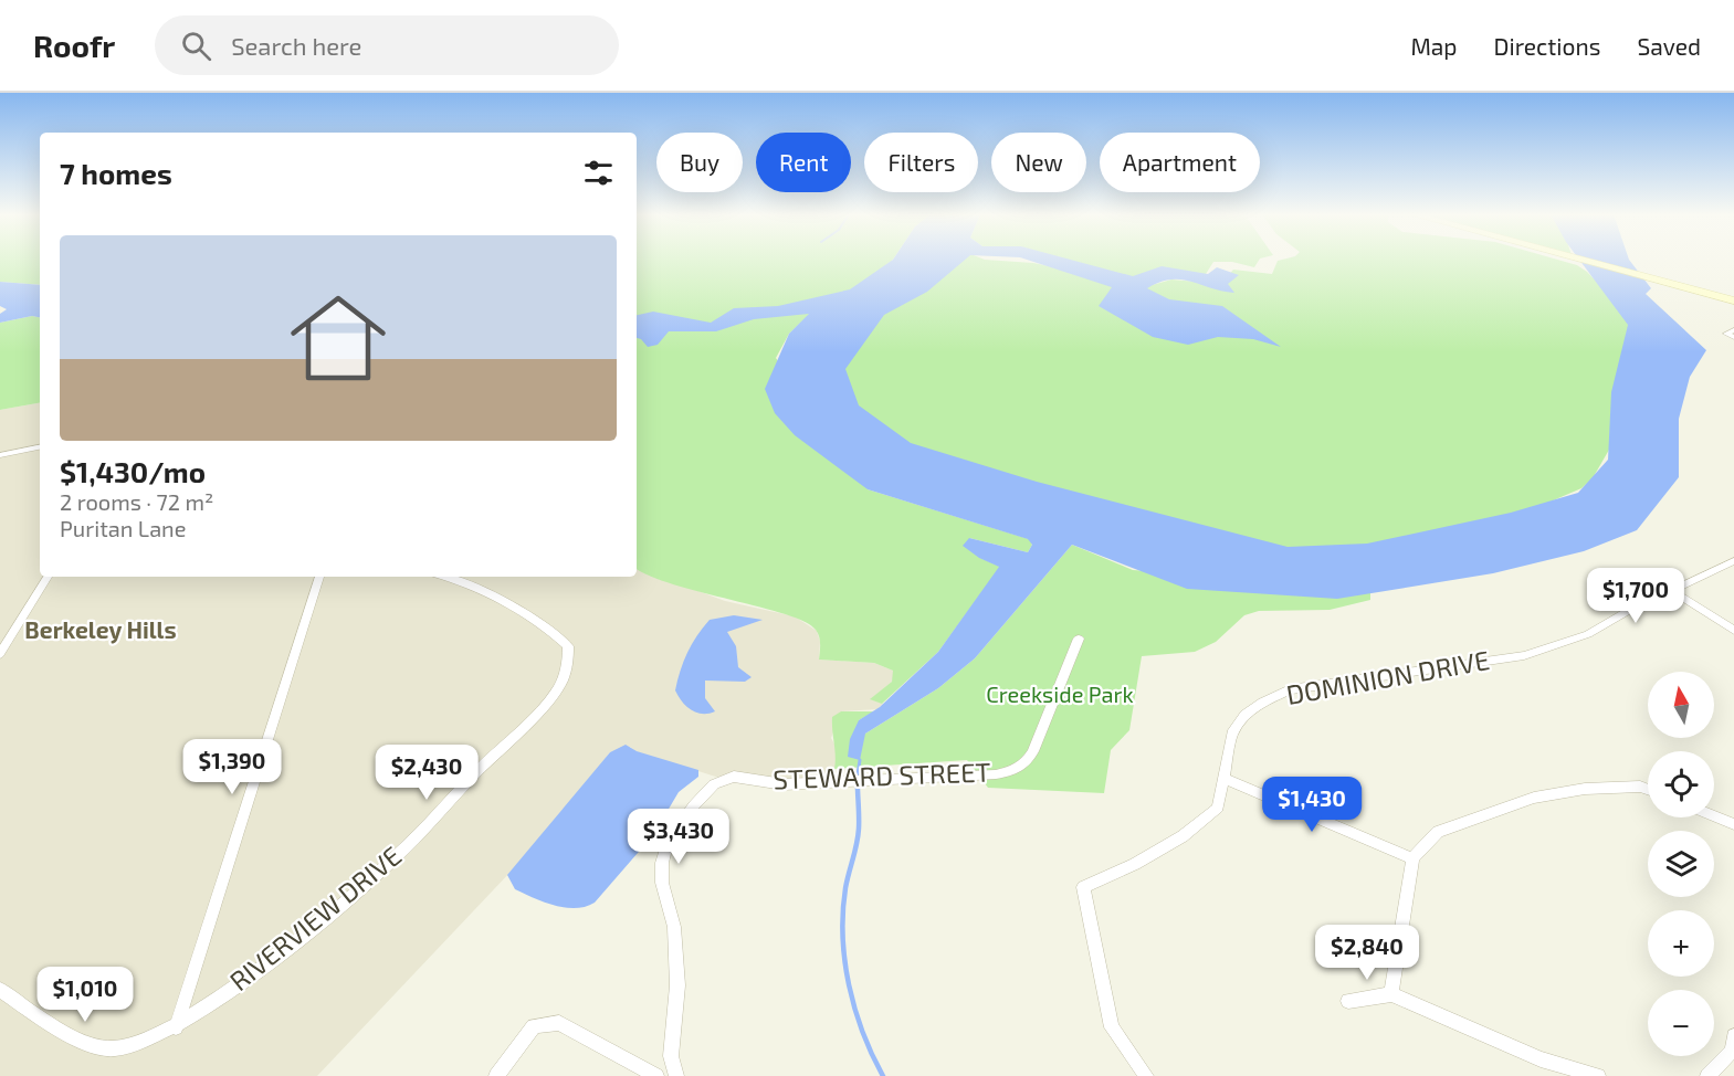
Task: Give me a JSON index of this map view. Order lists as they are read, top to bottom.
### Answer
{
  "streets": {
    "street": ["DOMINION DRIVE", "STEWARD STREET", "RIVERVIEW DRIVE"]
  },
  "districts": ["Berkeley Hills"],
  "parks": ["Creekside Park"],
  "north": "top",
  "page": {
    "header": "Roofr",
    "search": "Search here",
    "nav": ["Map", "Directions", "Saved"],
    "chip": [
      "Buy",
      "Rent",
      "Filters",
      "New",
      "Apartment"
    ],
    "heading": "7 homes",
    "list": [
      {
        "name": "$1,430/mo",
        "note": "2 rooms · 72 m² · Puritan Lane"
      }
    ],
    "price": [
      "$1,700",
      "$1,390",
      "$2,430",
      "$1,430",
      "$3,430",
      "$2,840",
      "$1,010"
    ],
    "map_buttons": ["+", "−"]
  }
}
